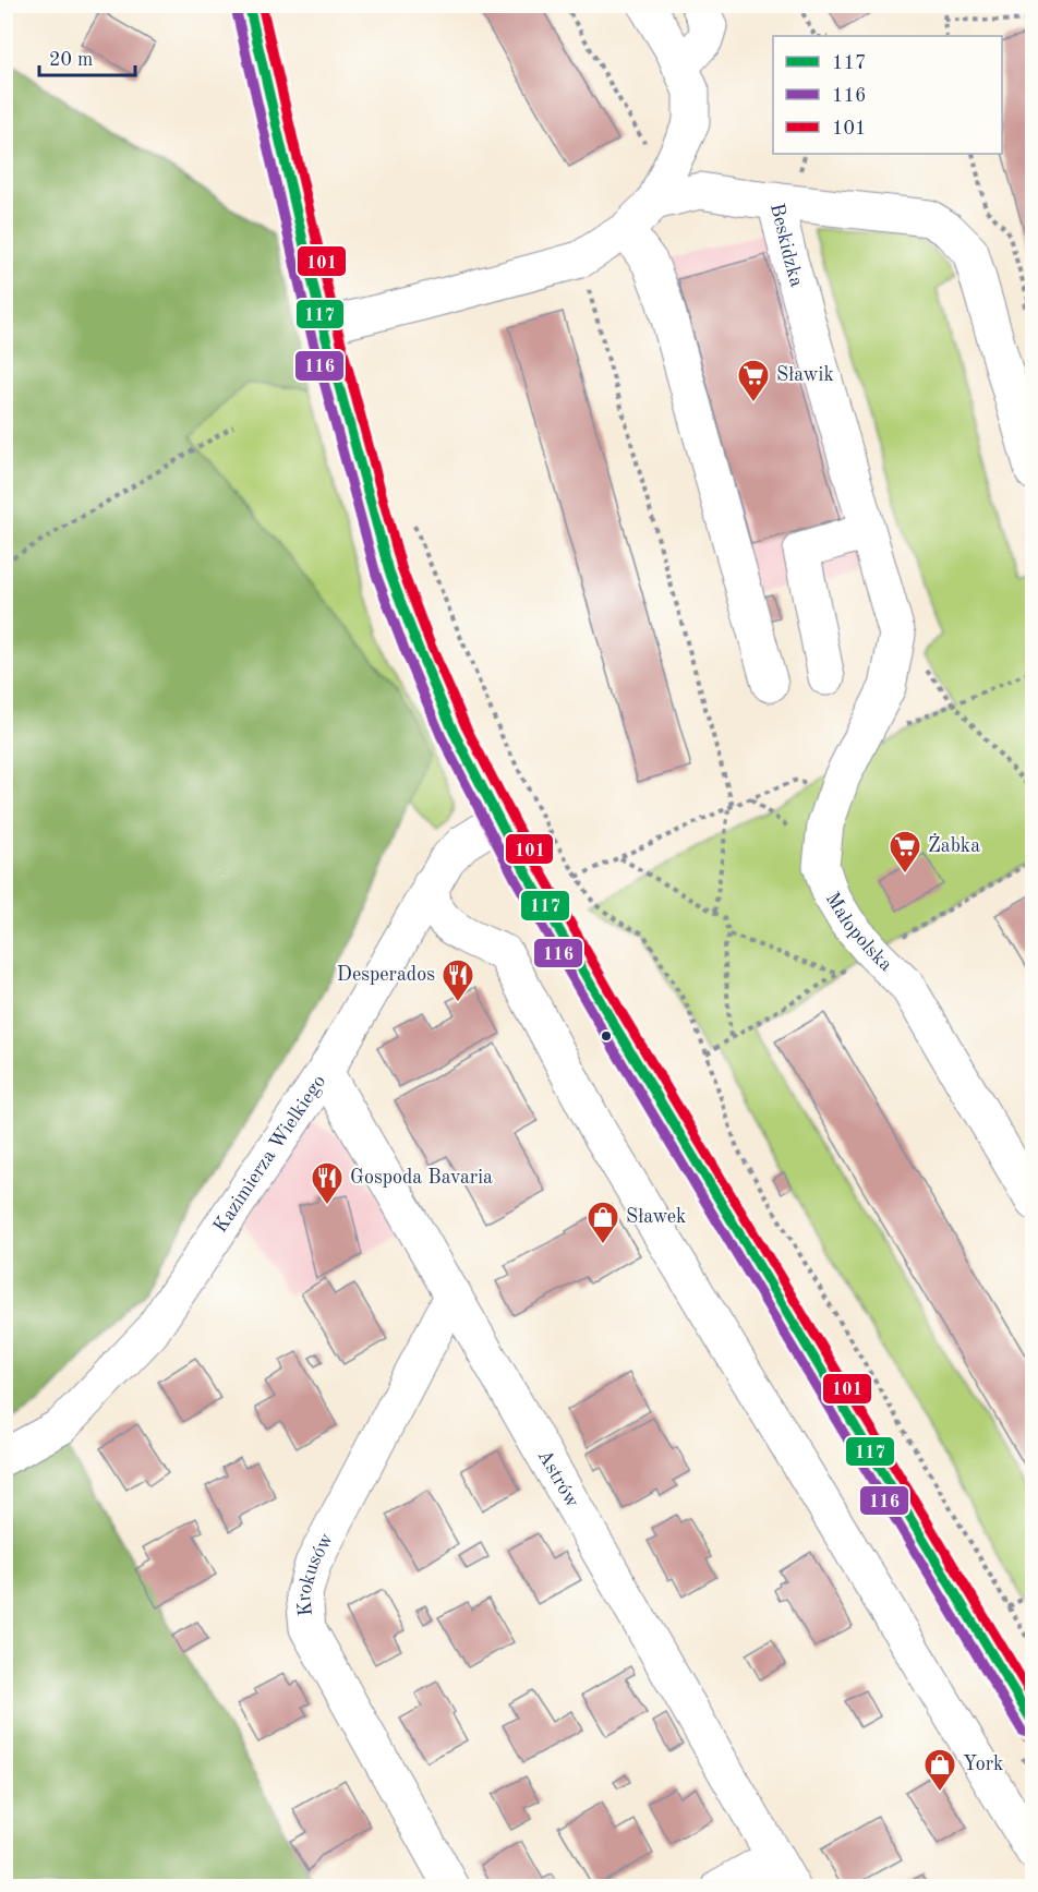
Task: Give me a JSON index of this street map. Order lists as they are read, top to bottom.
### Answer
{
  "streets": {
    "street": [
      "Beskidzka",
      "Małopolska",
      "Kazimierza Wielkiego",
      "Astrów",
      "Krokusów"
    ]
  },
  "crossings": [
    ["Beskidzka", "Małopolska"],
    ["Kazimierza Wielkiego", "Astrów"],
    ["Astrów", "Krokusów"]
  ],
  "places": {
    "supermarket": ["Sławik", "Żabka"],
    "restaurant": ["Desperados", "Gospoda Bavaria"],
    "shop": ["Sławek", "York"]
  },
  "lines": ["transit line 117", "transit line 101", "transit line 116"],
  "legend": ["117", "116", "101"],
  "scale_bar": "20 m"
}
